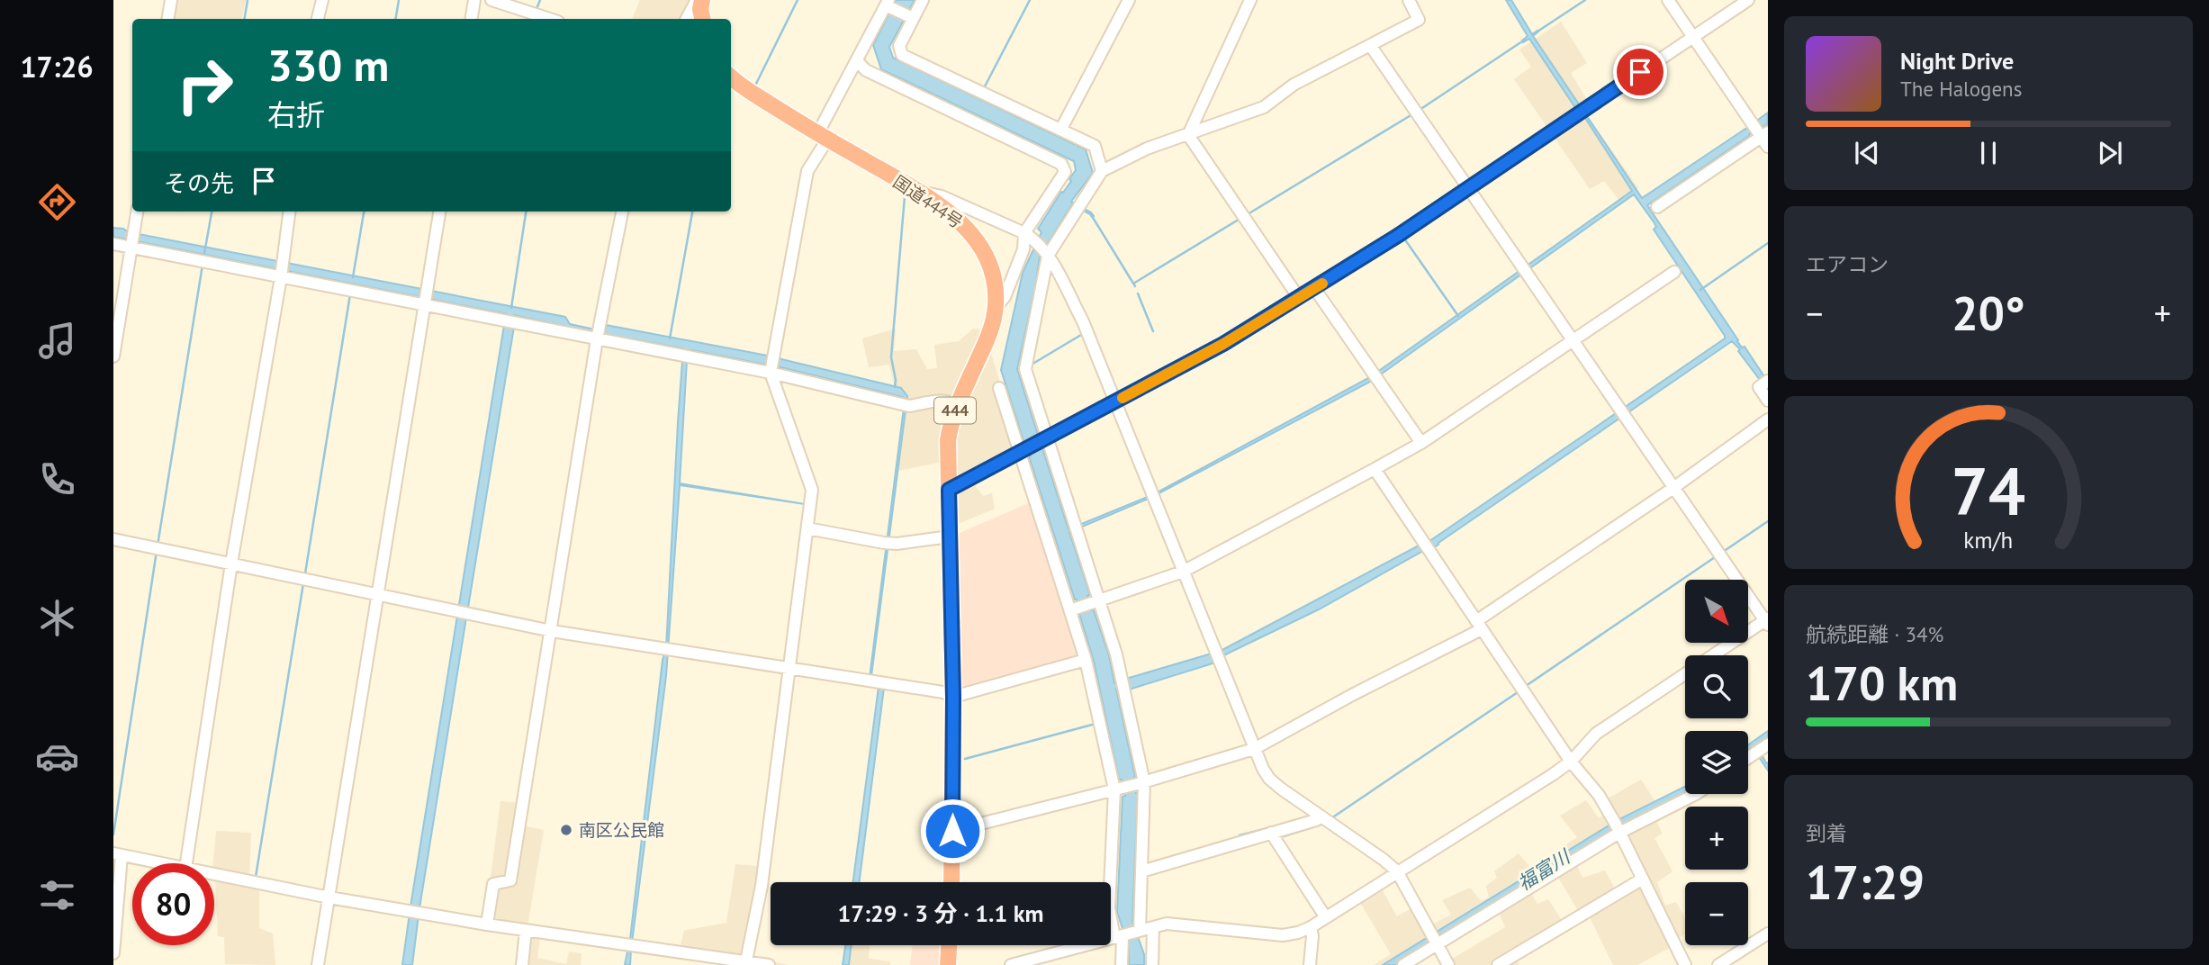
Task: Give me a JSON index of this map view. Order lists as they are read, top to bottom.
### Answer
{
  "streets": {
    "highway": ["国道444号", "444"]
  },
  "water": ["福富川"],
  "places": ["南区公民館"],
  "north": "bottom right",
  "page": {
    "tabs": "17:26",
    "turn": ["330 m", "右折"],
    "song": ["Night Drive", "The Halogens"],
    "then": "その先",
    "tile": [
      "エアコン",
      ["航続距離 · 34%", "170 km"],
      ["到着", "17:29"]
    ],
    "heat": ["−", "20°", "+"],
    "map_buttons": ["+", "−"],
    "limit": "80",
    "trip": "17:29 · 3 分 · 1.1 km",
    "gauge": ["74", "km/h"]
  }
}
